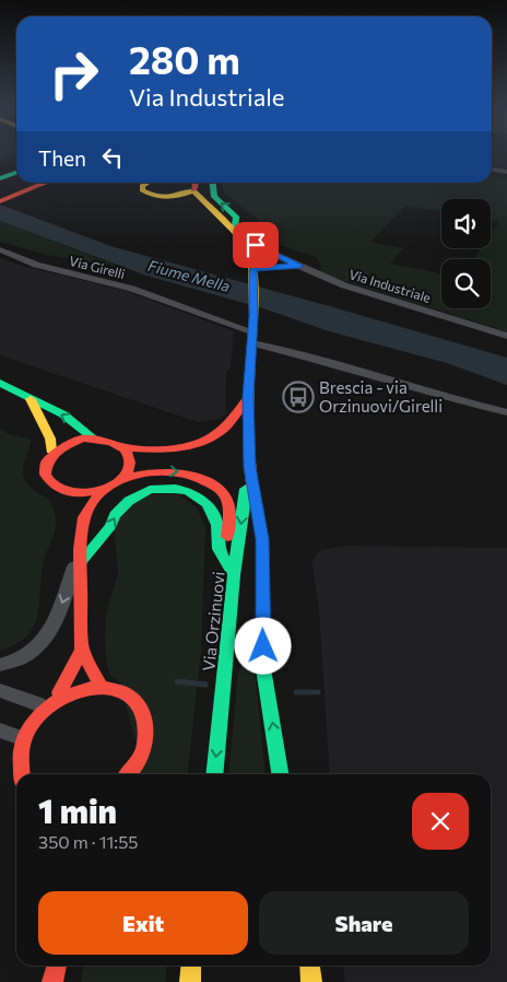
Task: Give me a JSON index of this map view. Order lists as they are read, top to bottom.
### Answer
{
  "streets": {
    "main road": ["Via Orzinuovi"],
    "street": ["Via Girelli", "Via Industriale"]
  },
  "crossings": [
    ["Via Girelli", "Via Orzinuovi"],
    ["Via Industriale", "Via Orzinuovi"]
  ],
  "water": ["Fiume Mella"],
  "places": {
    "bus stop": ["Brescia - via Orzinuovi/Girelli"]
  },
  "page": {
    "turn": ["280 m", "Via Industriale"],
    "then": "Then",
    "heading": ["1 min", "350 m · 11:55"],
    "buttons": ["Exit", "Share"]
  }
}
